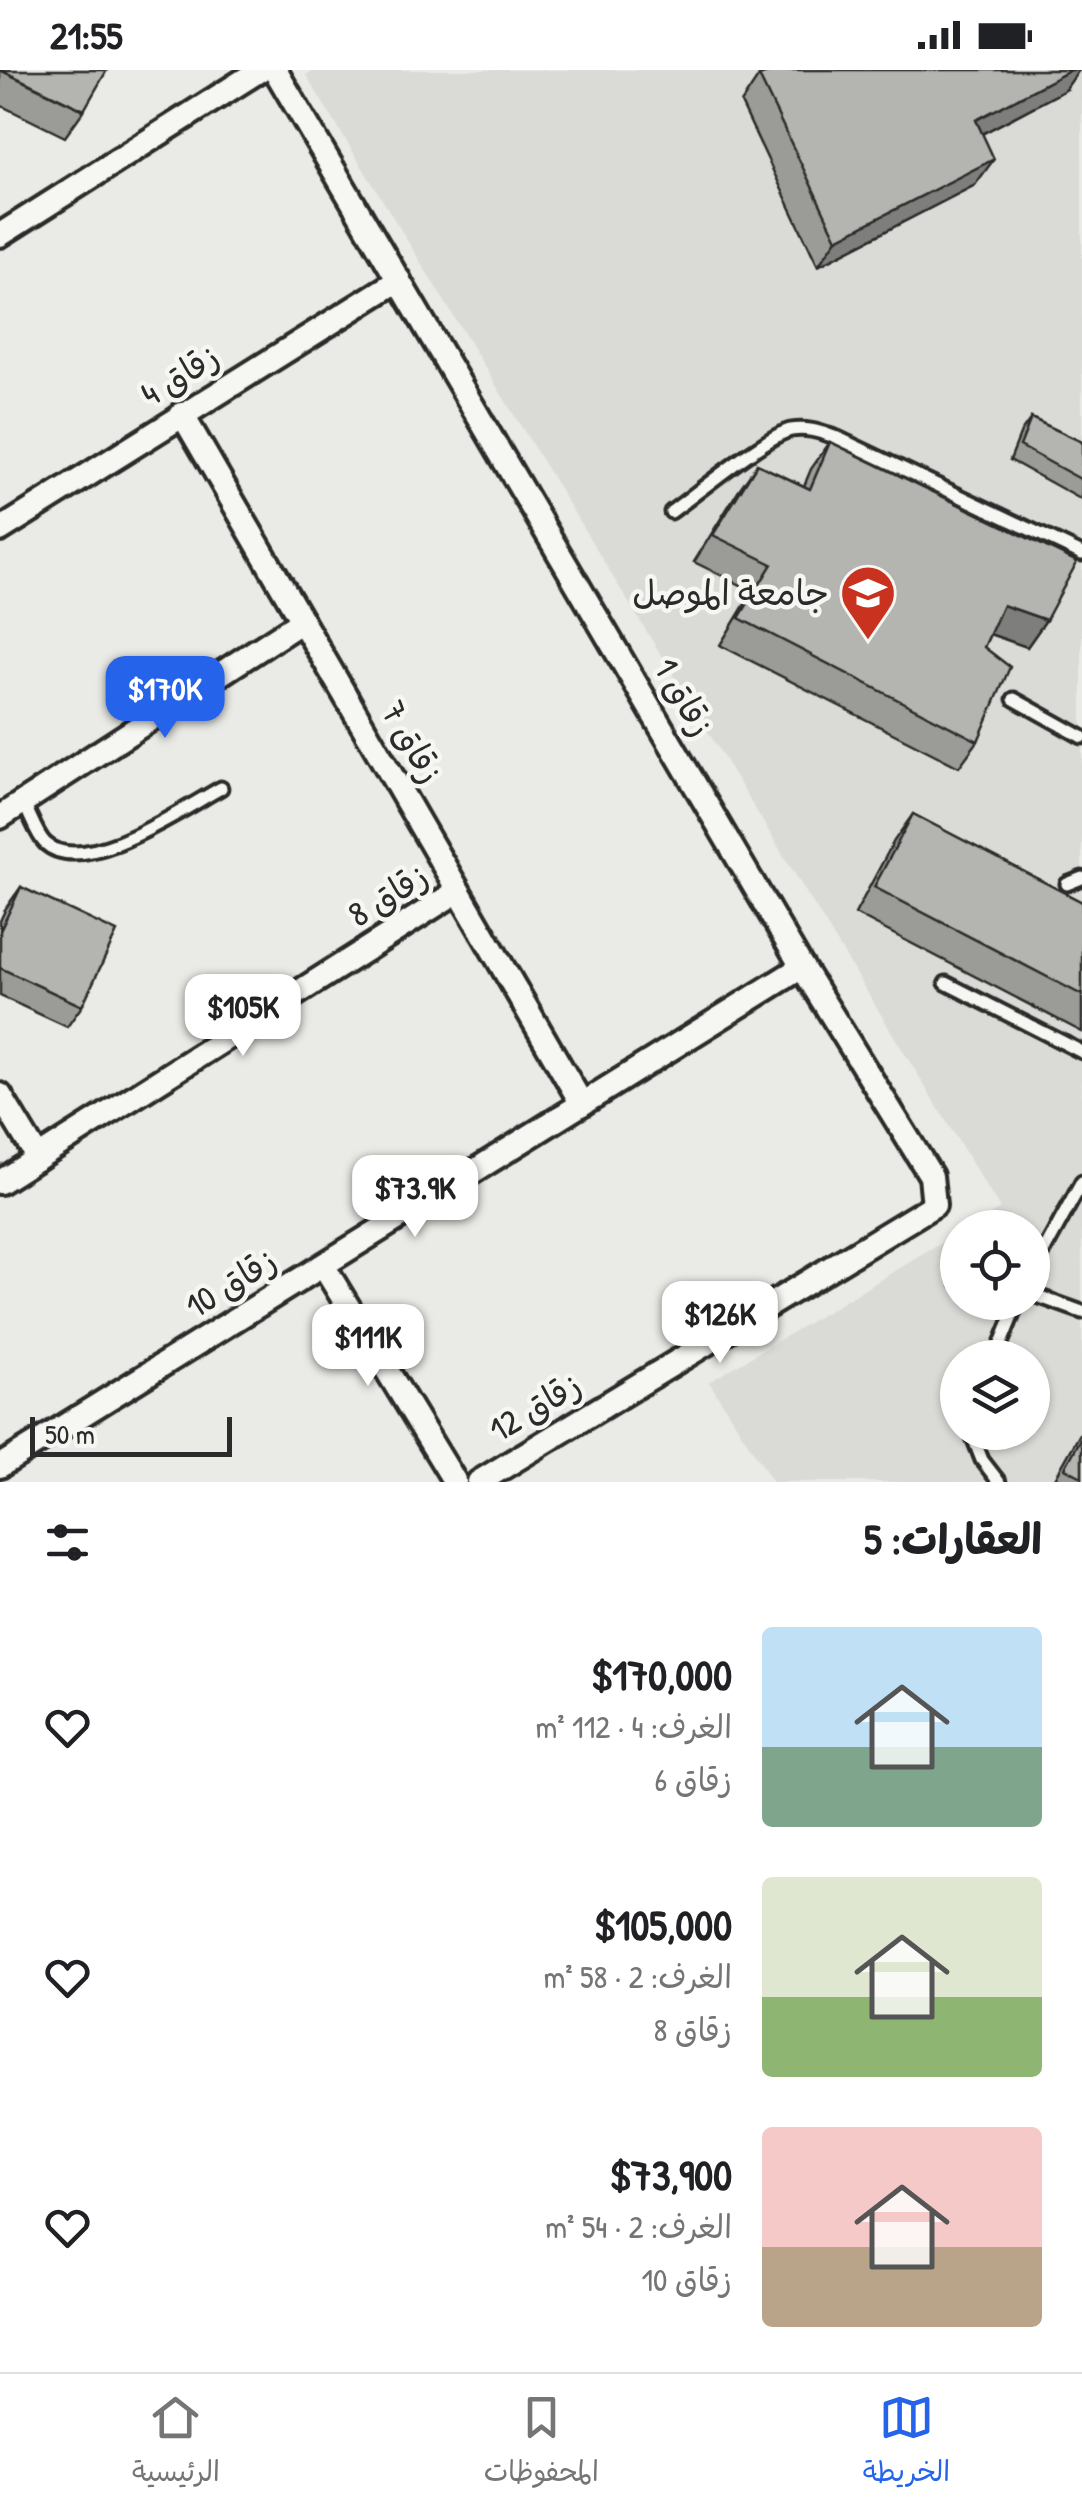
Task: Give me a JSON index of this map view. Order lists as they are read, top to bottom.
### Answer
{
  "streets": {
    "street": [
      "زقاق 4",
      "زقاق 1",
      "زقاق 7",
      "زقاق 8",
      "زقاق 10",
      "زقاق 12"
    ]
  },
  "crossings": [
    ["زقاق 4", "زقاق 1"],
    ["زقاق 4", "زقاق 7"],
    ["زقاق 1", "زقاق 10"],
    ["زقاق 1", "زقاق 12"],
    ["زقاق 7", "زقاق 8"],
    ["زقاق 7", "زقاق 10"]
  ],
  "places": {
    "school or university": ["جامعة الموصل"]
  },
  "scale_bar": "50 m",
  "page": {
    "status": "21:55",
    "price": [
      "$170K",
      "$105K",
      "$73.9K",
      "$126K",
      "$111K"
    ],
    "scale": "50 m",
    "heading": "العقارات: 5",
    "list": [
      {
        "name": "$170,000",
        "note": "الغرف: 4 · 112 m² · زقاق 6"
      },
      {
        "name": "$105,000",
        "note": "الغرف: 2 · 58 m² · زقاق 8"
      },
      {
        "name": "$73,900",
        "note": "الغرف: 2 · 54 m² · زقاق 10"
      }
    ],
    "tabs": ["الخريطة", "المحفوظات", "الرئيسية"]
  }
}
